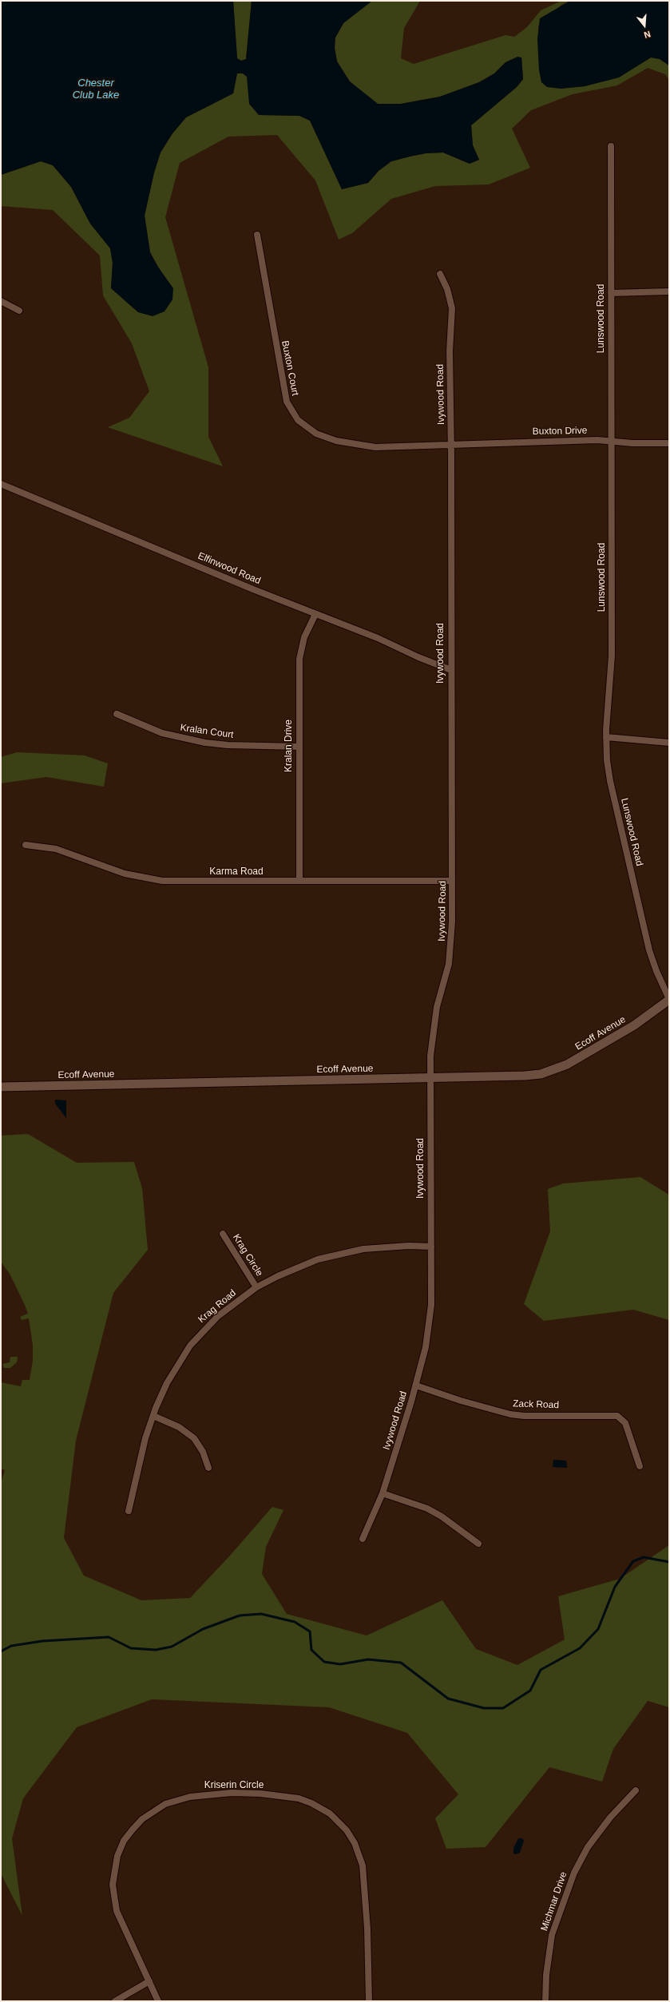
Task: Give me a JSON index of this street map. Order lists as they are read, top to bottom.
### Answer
{
  "streets": {
    "street": [
      "Lunswood Road",
      "Buxton Court",
      "Ivywood Road",
      "Buxton Drive",
      "Elfinwood Road",
      "Kralan Court",
      "Kralan Drive",
      "Karma Road",
      "Ecoff Avenue",
      "Krag Circle",
      "Krag Road",
      "Zack Road",
      "Kriserin Circle",
      "Michmar Drive"
    ]
  },
  "crossings": [
    ["Lunswood Road", "Buxton Drive"],
    ["Lunswood Road", "Ecoff Avenue"],
    ["Buxton Court", "Ivywood Road"],
    ["Buxton Court", "Buxton Drive"],
    ["Ivywood Road", "Buxton Drive"],
    ["Ivywood Road", "Elfinwood Road"],
    ["Ivywood Road", "Karma Road"],
    ["Ivywood Road", "Ecoff Avenue"],
    ["Ivywood Road", "Krag Road"],
    ["Ivywood Road", "Zack Road"],
    ["Elfinwood Road", "Kralan Drive"],
    ["Kralan Court", "Kralan Drive"],
    ["Kralan Drive", "Karma Road"],
    ["Krag Circle", "Krag Road"]
  ],
  "water": ["Chester Club Lake"],
  "north": "bottom"
}
